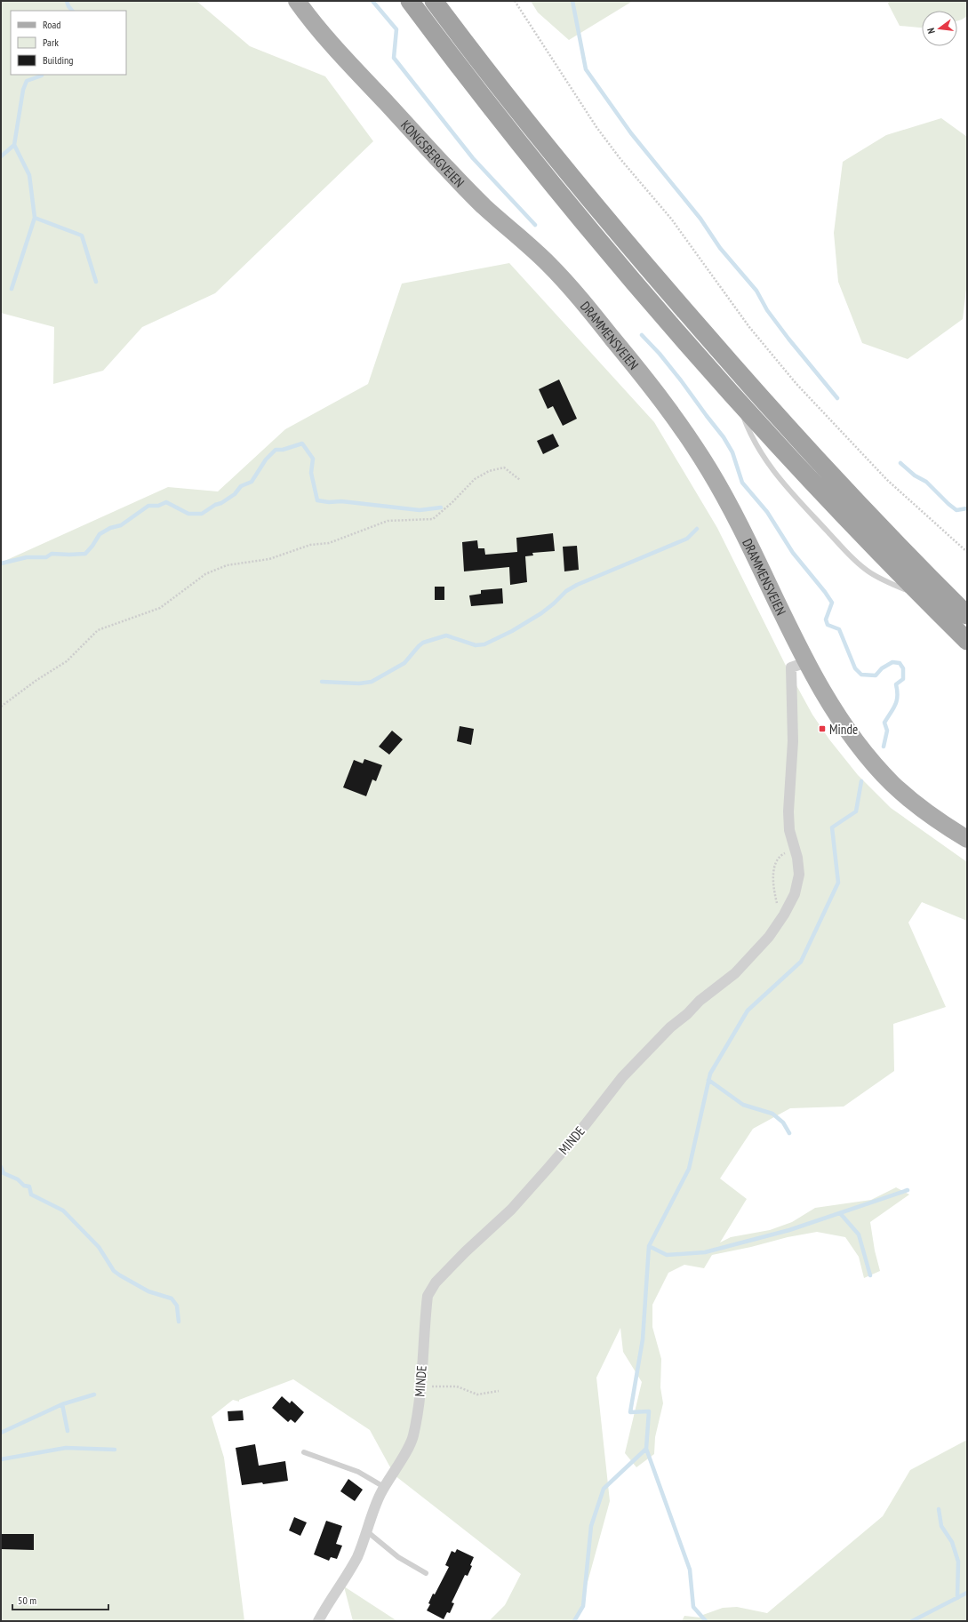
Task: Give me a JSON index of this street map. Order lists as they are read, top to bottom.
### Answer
{
  "streets": {
    "main road": ["KONGSBERGVEIEN", "DRAMMENSVEIEN"],
    "street": ["MINDE"]
  },
  "crossings": [
    ["KONGSBERGVEIEN", "DRAMMENSVEIEN"],
    ["DRAMMENSVEIEN", "MINDE"]
  ],
  "places": {
    "transit": ["Minde"]
  },
  "legend": ["Road", "Park", "Building"],
  "scale_bar": "50 m",
  "north": "left"
}
